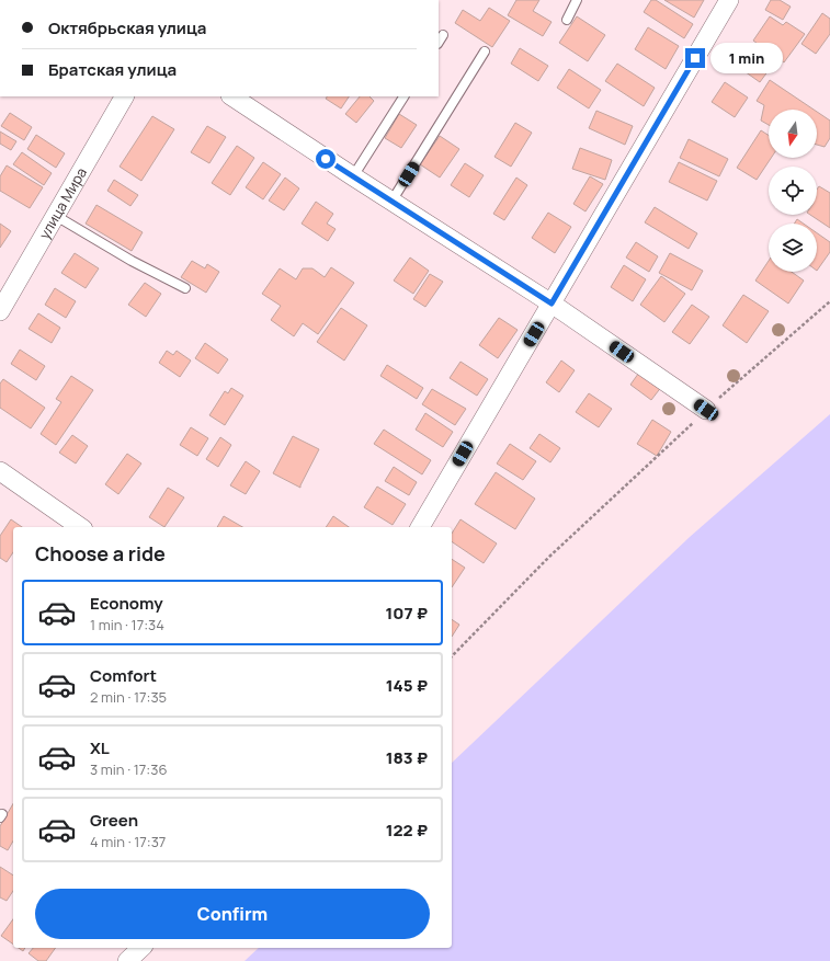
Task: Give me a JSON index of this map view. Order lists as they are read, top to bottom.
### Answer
{
  "streets": {
    "street": ["улица Мира"]
  },
  "north": "bottom",
  "page": {
    "banner": ["Октябрьская улица", "Братская улица"],
    "bubble": "1 min",
    "heading": "Choose a ride",
    "list": [
      {
        "name": "Economy",
        "note": "1 min · 17:34",
        "value": "107 ₽"
      },
      {
        "name": "Comfort",
        "note": "2 min · 17:35",
        "value": "145 ₽"
      },
      {
        "name": "XL",
        "note": "3 min · 17:36",
        "value": "183 ₽"
      },
      {
        "name": "Green",
        "note": "4 min · 17:37",
        "value": "122 ₽"
      }
    ],
    "buttons": "Confirm"
  }
}
